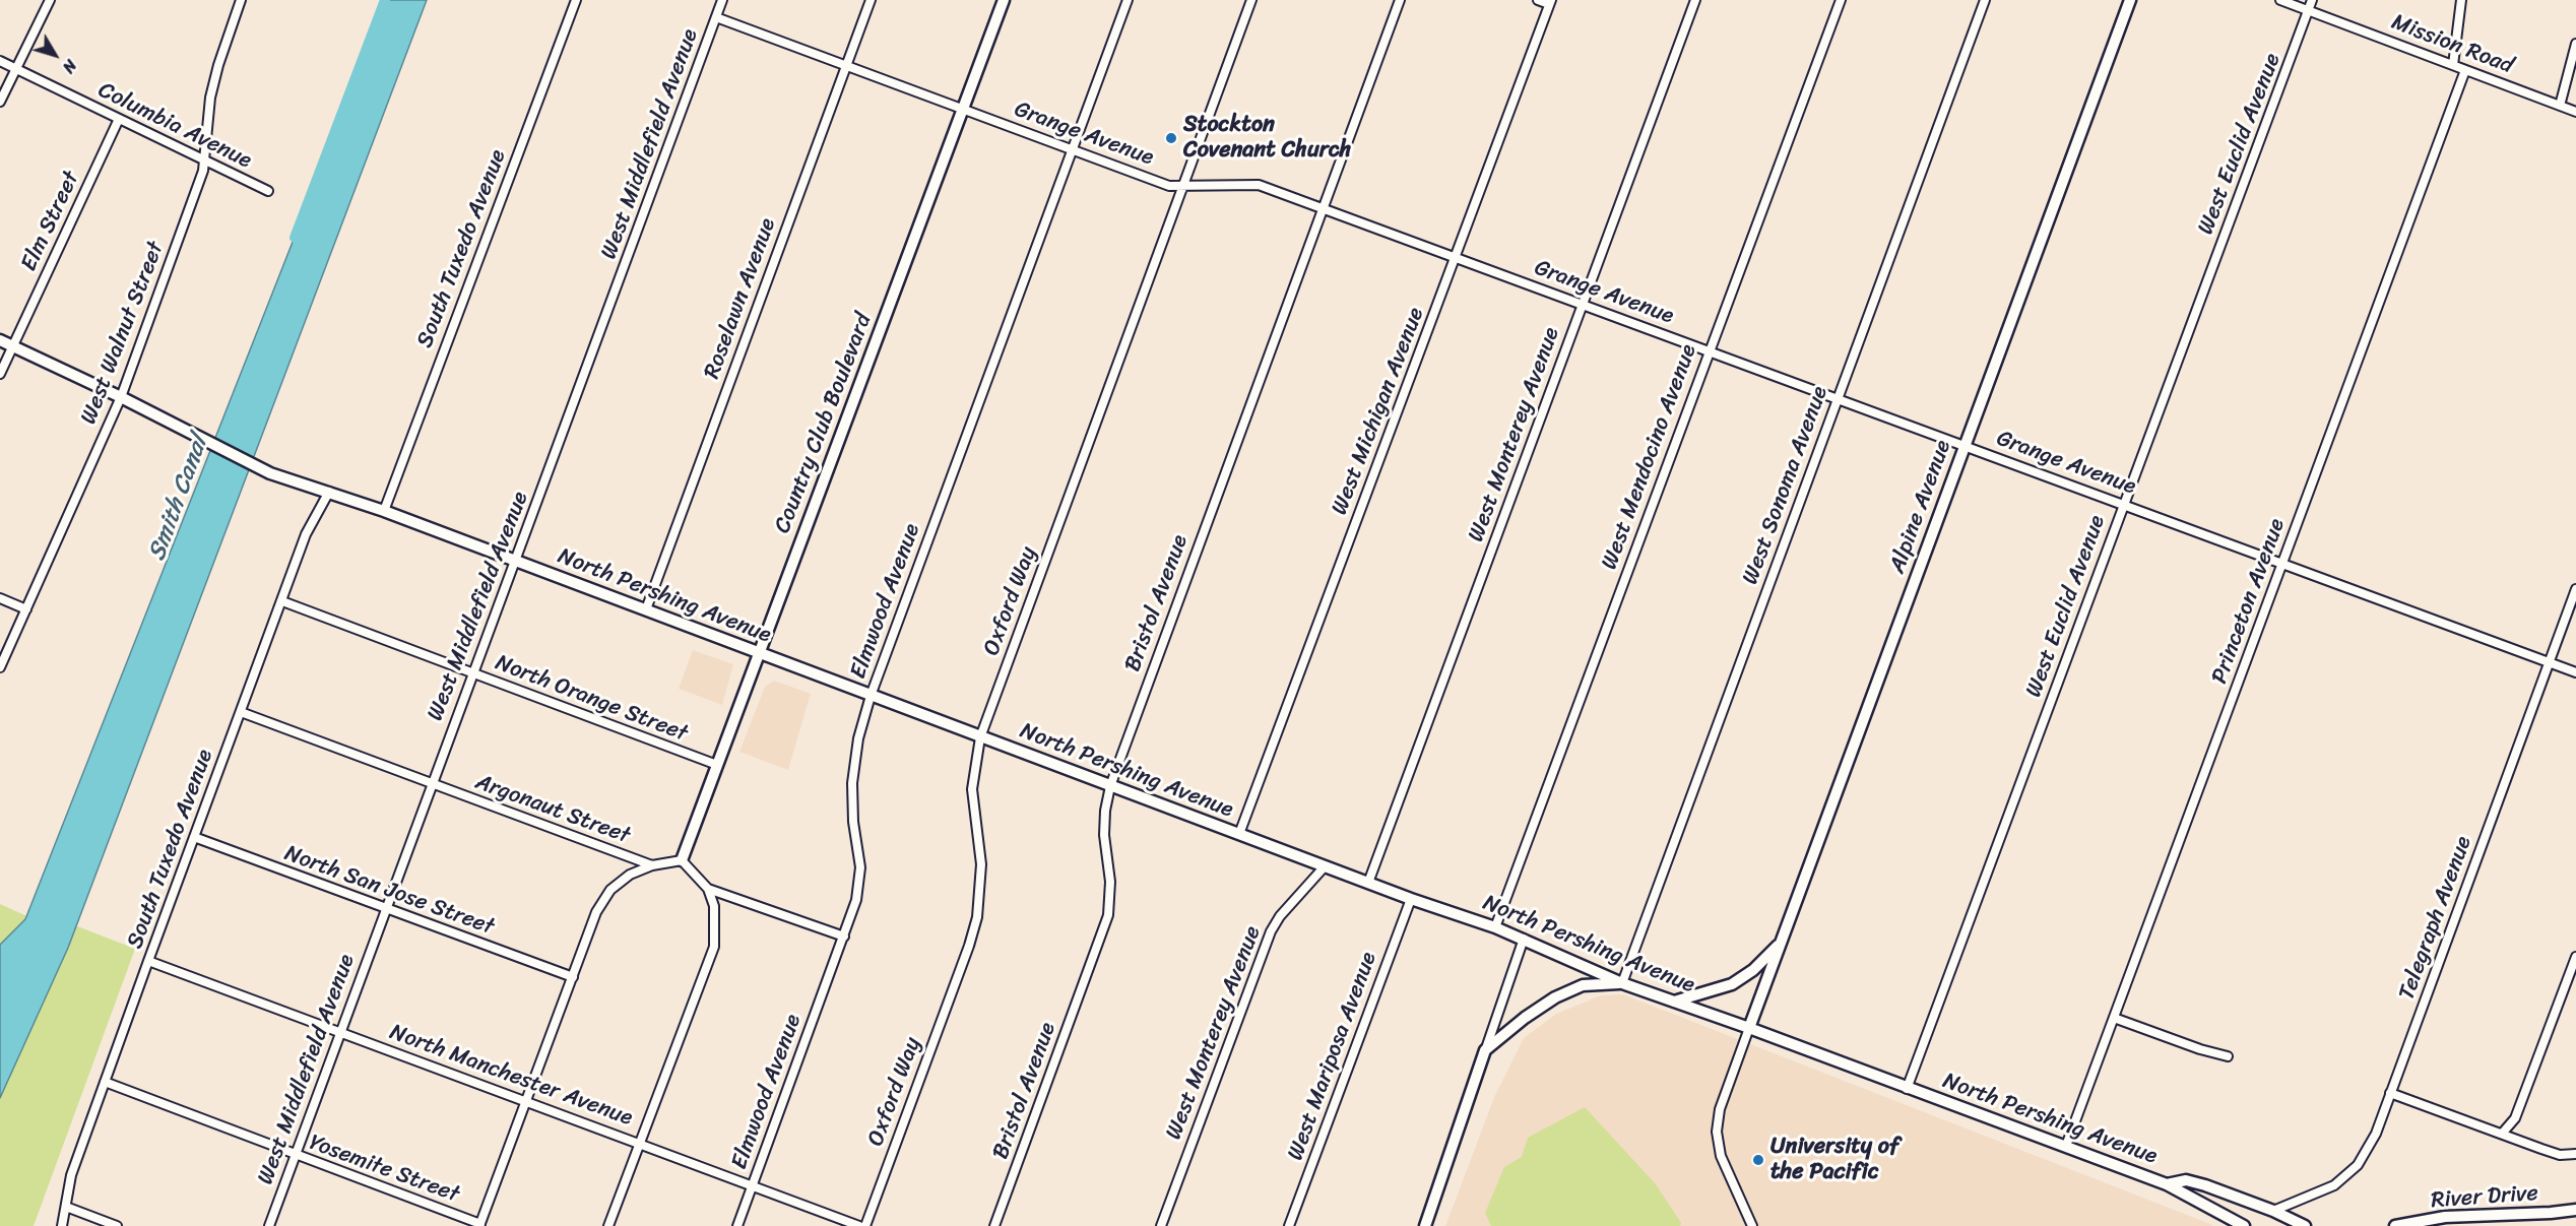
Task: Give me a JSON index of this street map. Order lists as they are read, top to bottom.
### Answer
{
  "streets": {
    "street": [
      "Mission Road",
      "Columbia Avenue",
      "Grange Avenue",
      "West Middlefield Avenue",
      "West Euclid Avenue",
      "Elm Street",
      "South Tuxedo Avenue",
      "Roselawn Avenue",
      "West Walnut Street",
      "West Michigan Avenue",
      "Country Club Boulevard",
      "West Monterey Avenue",
      "West Mendocino Avenue",
      "West Sonoma Avenue",
      "Alpine Avenue",
      "North Pershing Avenue",
      "Elmwood Avenue",
      "Oxford Way",
      "Princeton Avenue",
      "Bristol Avenue",
      "North Orange Street",
      "Argonaut Street",
      "North San Jose Street",
      "Telegraph Avenue",
      "West Mariposa Avenue",
      "North Manchester Avenue",
      "Yosemite Street",
      "River Drive"
    ]
  },
  "crossings": [
    ["Mission Road", "West Euclid Avenue"],
    ["Mission Road", "Princeton Avenue"],
    ["Columbia Avenue", "Elm Street"],
    ["Columbia Avenue", "West Walnut Street"],
    ["Grange Avenue", "West Middlefield Avenue"],
    ["Grange Avenue", "West Euclid Avenue"],
    ["Grange Avenue", "Roselawn Avenue"],
    ["Grange Avenue", "West Michigan Avenue"],
    ["Grange Avenue", "Country Club Boulevard"],
    ["Grange Avenue", "West Monterey Avenue"],
    ["Grange Avenue", "West Mendocino Avenue"],
    ["Grange Avenue", "West Sonoma Avenue"],
    ["Grange Avenue", "Alpine Avenue"],
    ["Grange Avenue", "Elmwood Avenue"],
    ["Grange Avenue", "Oxford Way"],
    ["Grange Avenue", "Princeton Avenue"],
    ["Grange Avenue", "Bristol Avenue"],
    ["Grange Avenue", "Telegraph Avenue"],
    ["West Middlefield Avenue", "North Pershing Avenue"],
    ["West Middlefield Avenue", "North Orange Street"],
    ["West Middlefield Avenue", "Argonaut Street"],
    ["West Middlefield Avenue", "North San Jose Street"],
    ["West Middlefield Avenue", "North Manchester Avenue"],
    ["West Middlefield Avenue", "Yosemite Street"],
    ["West Euclid Avenue", "North Pershing Avenue"],
    ["Elm Street", "North Pershing Avenue"],
    ["South Tuxedo Avenue", "North Pershing Avenue"],
    ["South Tuxedo Avenue", "North Orange Street"],
    ["South Tuxedo Avenue", "Argonaut Street"],
    ["South Tuxedo Avenue", "North San Jose Street"],
    ["South Tuxedo Avenue", "North Manchester Avenue"],
    ["South Tuxedo Avenue", "Yosemite Street"],
    ["Roselawn Avenue", "North Pershing Avenue"],
    ["West Walnut Street", "North Pershing Avenue"],
    ["West Michigan Avenue", "North Pershing Avenue"],
    ["Country Club Boulevard", "North Pershing Avenue"],
    ["Country Club Boulevard", "North Orange Street"],
    ["Country Club Boulevard", "Argonaut Street"],
    ["West Monterey Avenue", "North Pershing Avenue"],
    ["West Mendocino Avenue", "North Pershing Avenue"],
    ["West Sonoma Avenue", "North Pershing Avenue"],
    ["Alpine Avenue", "North Pershing Avenue"],
    ["North Pershing Avenue", "Elmwood Avenue"],
    ["North Pershing Avenue", "Oxford Way"],
    ["North Pershing Avenue", "Princeton Avenue"],
    ["North Pershing Avenue", "Bristol Avenue"],
    ["North Pershing Avenue", "West Mariposa Avenue"],
    ["Elmwood Avenue", "North Manchester Avenue"]
  ],
  "water": ["Smith Canal"],
  "places": ["Stockton Covenant Church", "University of the Pacific"],
  "north": "bottom right"
}
